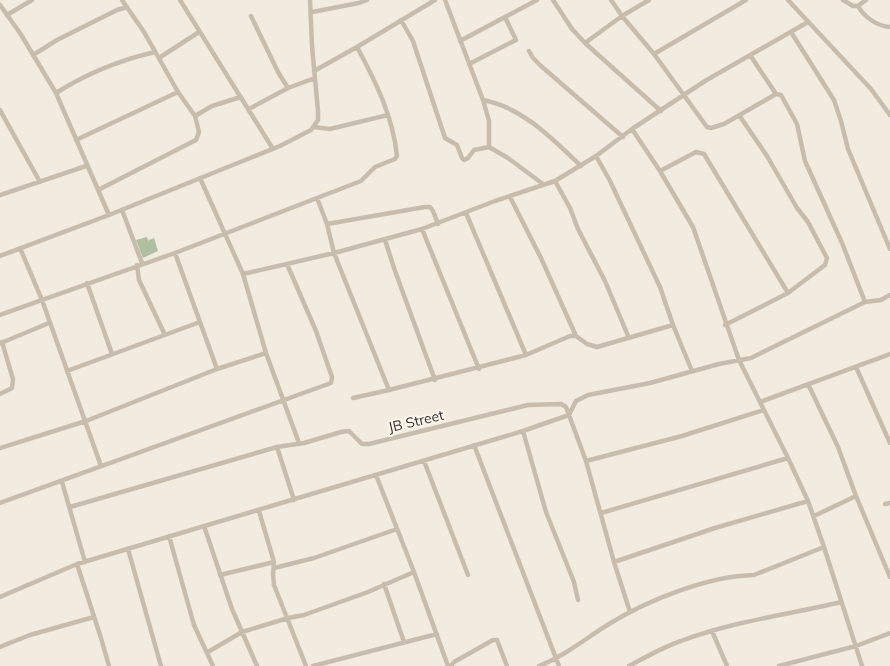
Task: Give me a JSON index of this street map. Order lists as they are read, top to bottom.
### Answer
{
  "streets": {
    "street": ["JB Street"]
  }
}
